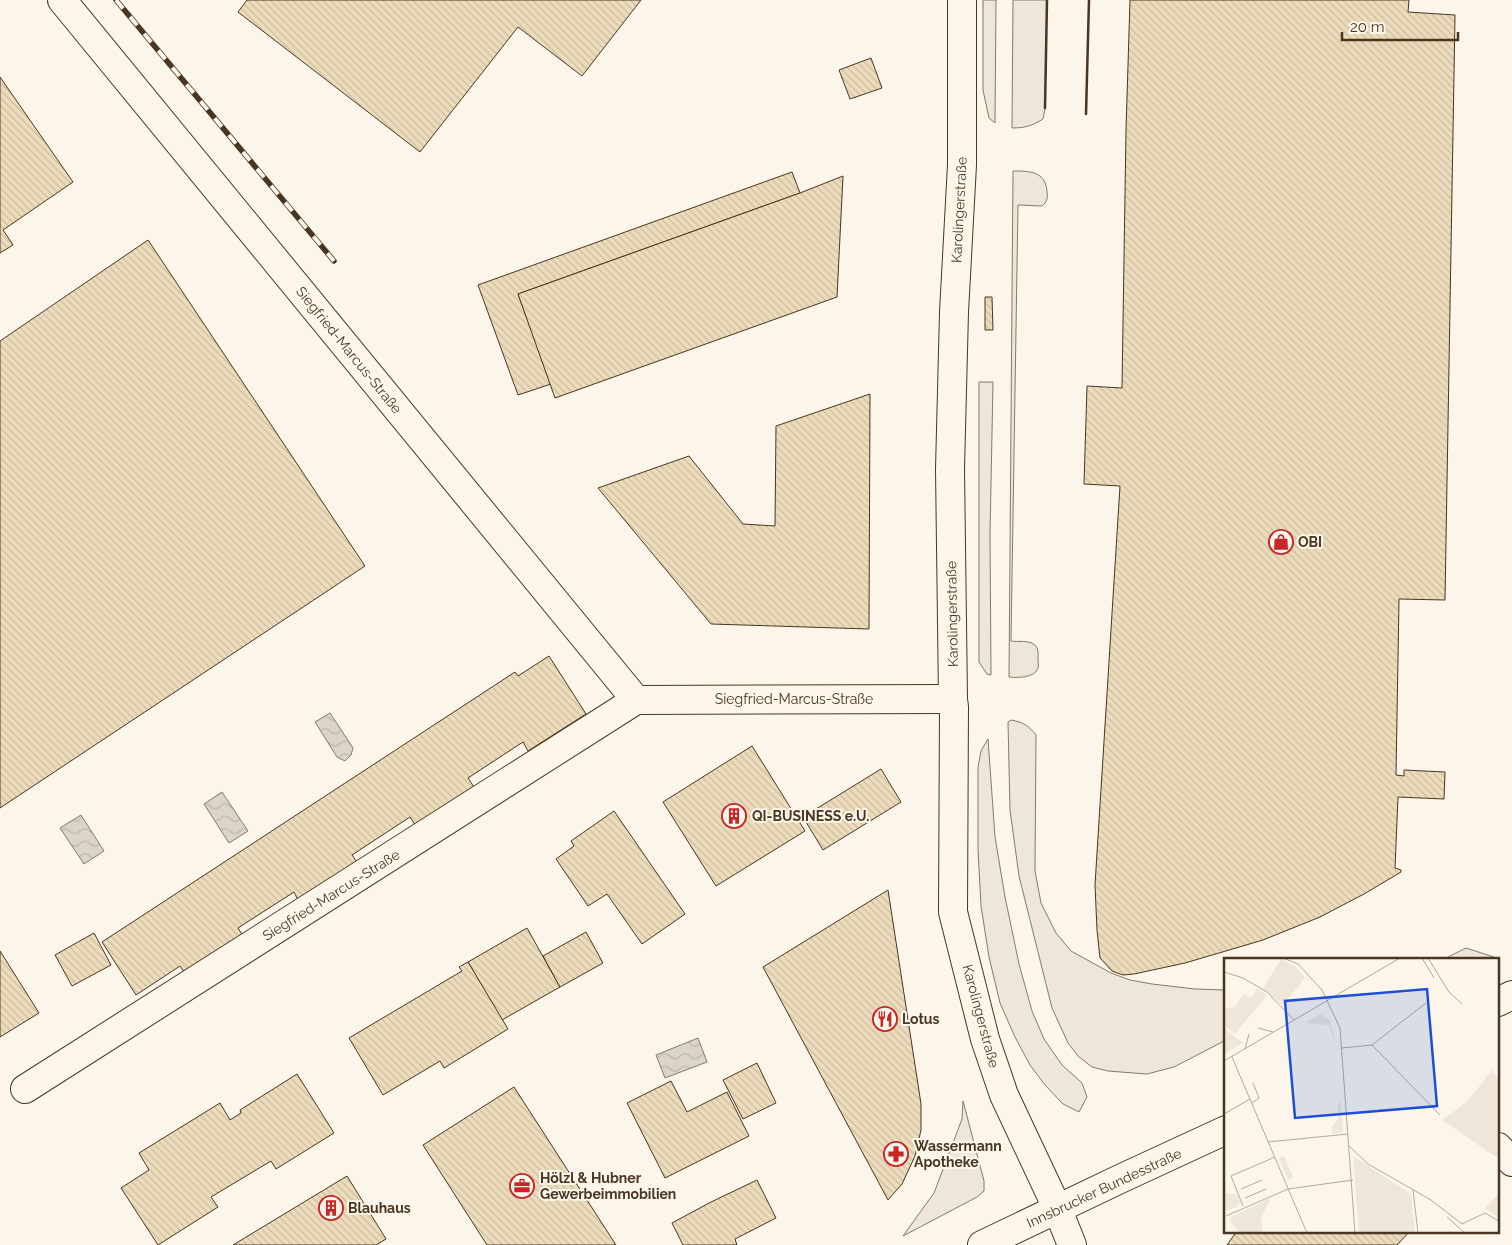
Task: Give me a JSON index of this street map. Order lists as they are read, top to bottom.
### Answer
{
  "streets": {
    "street": ["Karolingerstraße", "Siegfried-Marcus-Straße", "Innsbrucker Bundesstraße"]
  },
  "crossings": [
    ["Karolingerstraße", "Siegfried-Marcus-Straße"],
    ["Karolingerstraße", "Innsbrucker Bundesstraße"]
  ],
  "places": {
    "shop": ["OBI"],
    "building": ["QI-BUSINESS e.U.", "Blauhaus"],
    "restaurant": ["Lotus"],
    "pharmacy": ["Wassermann Apotheke"],
    "office": ["Hölzl & Hubner Gewerbeimmobilien"]
  },
  "scale_bar": "20 m"
}
